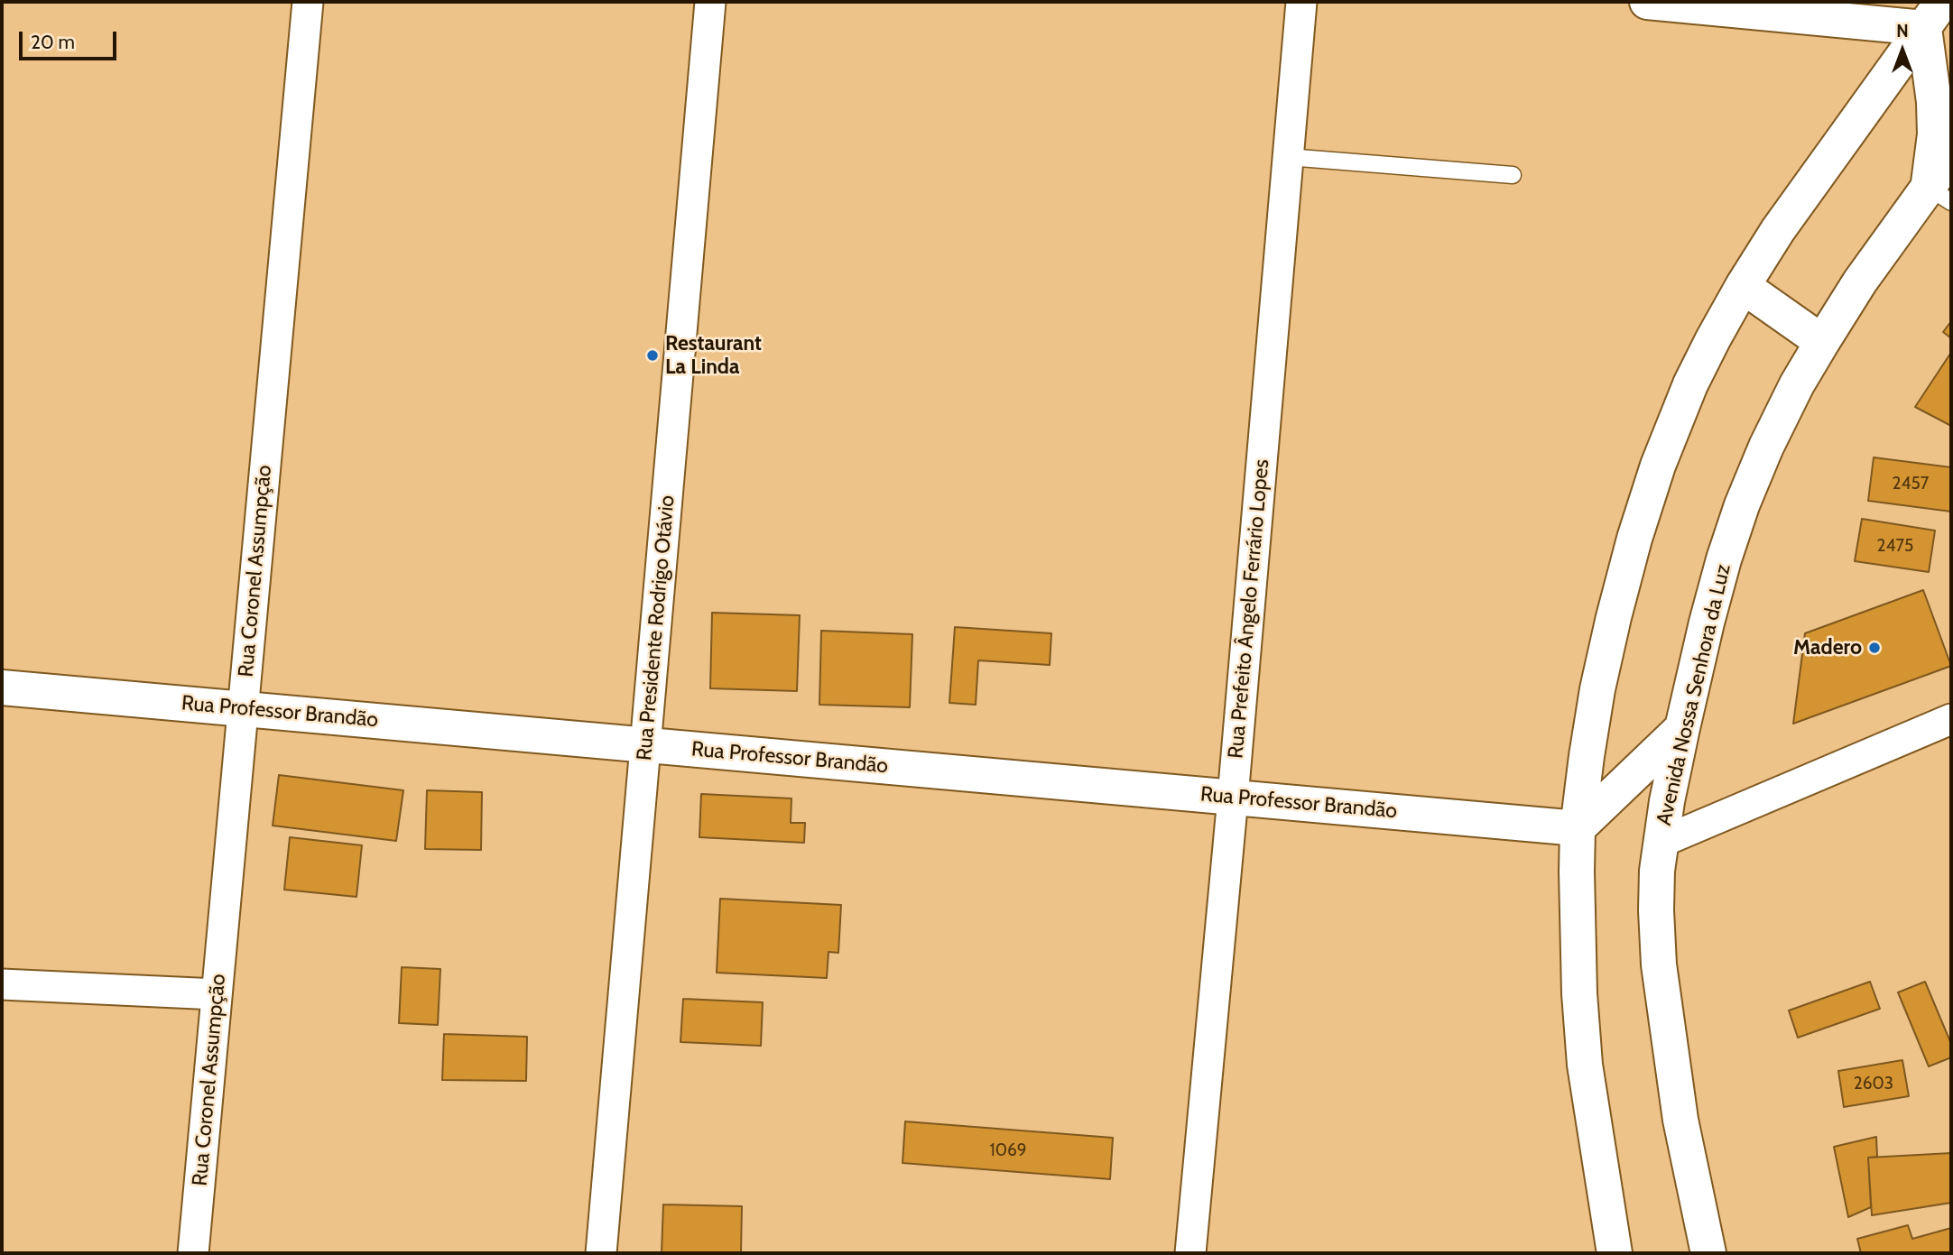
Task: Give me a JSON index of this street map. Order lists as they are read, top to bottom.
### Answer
{
  "streets": {
    "main road": ["Avenida Nossa Senhora da Luz", "Rua Professor Brandão"],
    "street": ["Rua Coronel Assumpção", "Rua Prefeito Ângelo Ferrário Lopes", "Rua Presidente Rodrigo Otávio"]
  },
  "crossings": [
    ["Rua Coronel Assumpção", "Rua Professor Brandão"],
    ["Rua Prefeito Ângelo Ferrário Lopes", "Rua Professor Brandão"],
    ["Rua Presidente Rodrigo Otávio", "Rua Professor Brandão"]
  ],
  "places": ["Restaurant La Linda", "Madero"],
  "house_numbers": [
    "2457",
    "2475",
    "2603",
    "1069"
  ],
  "scale_bar": "20 m",
  "north": "top"
}
